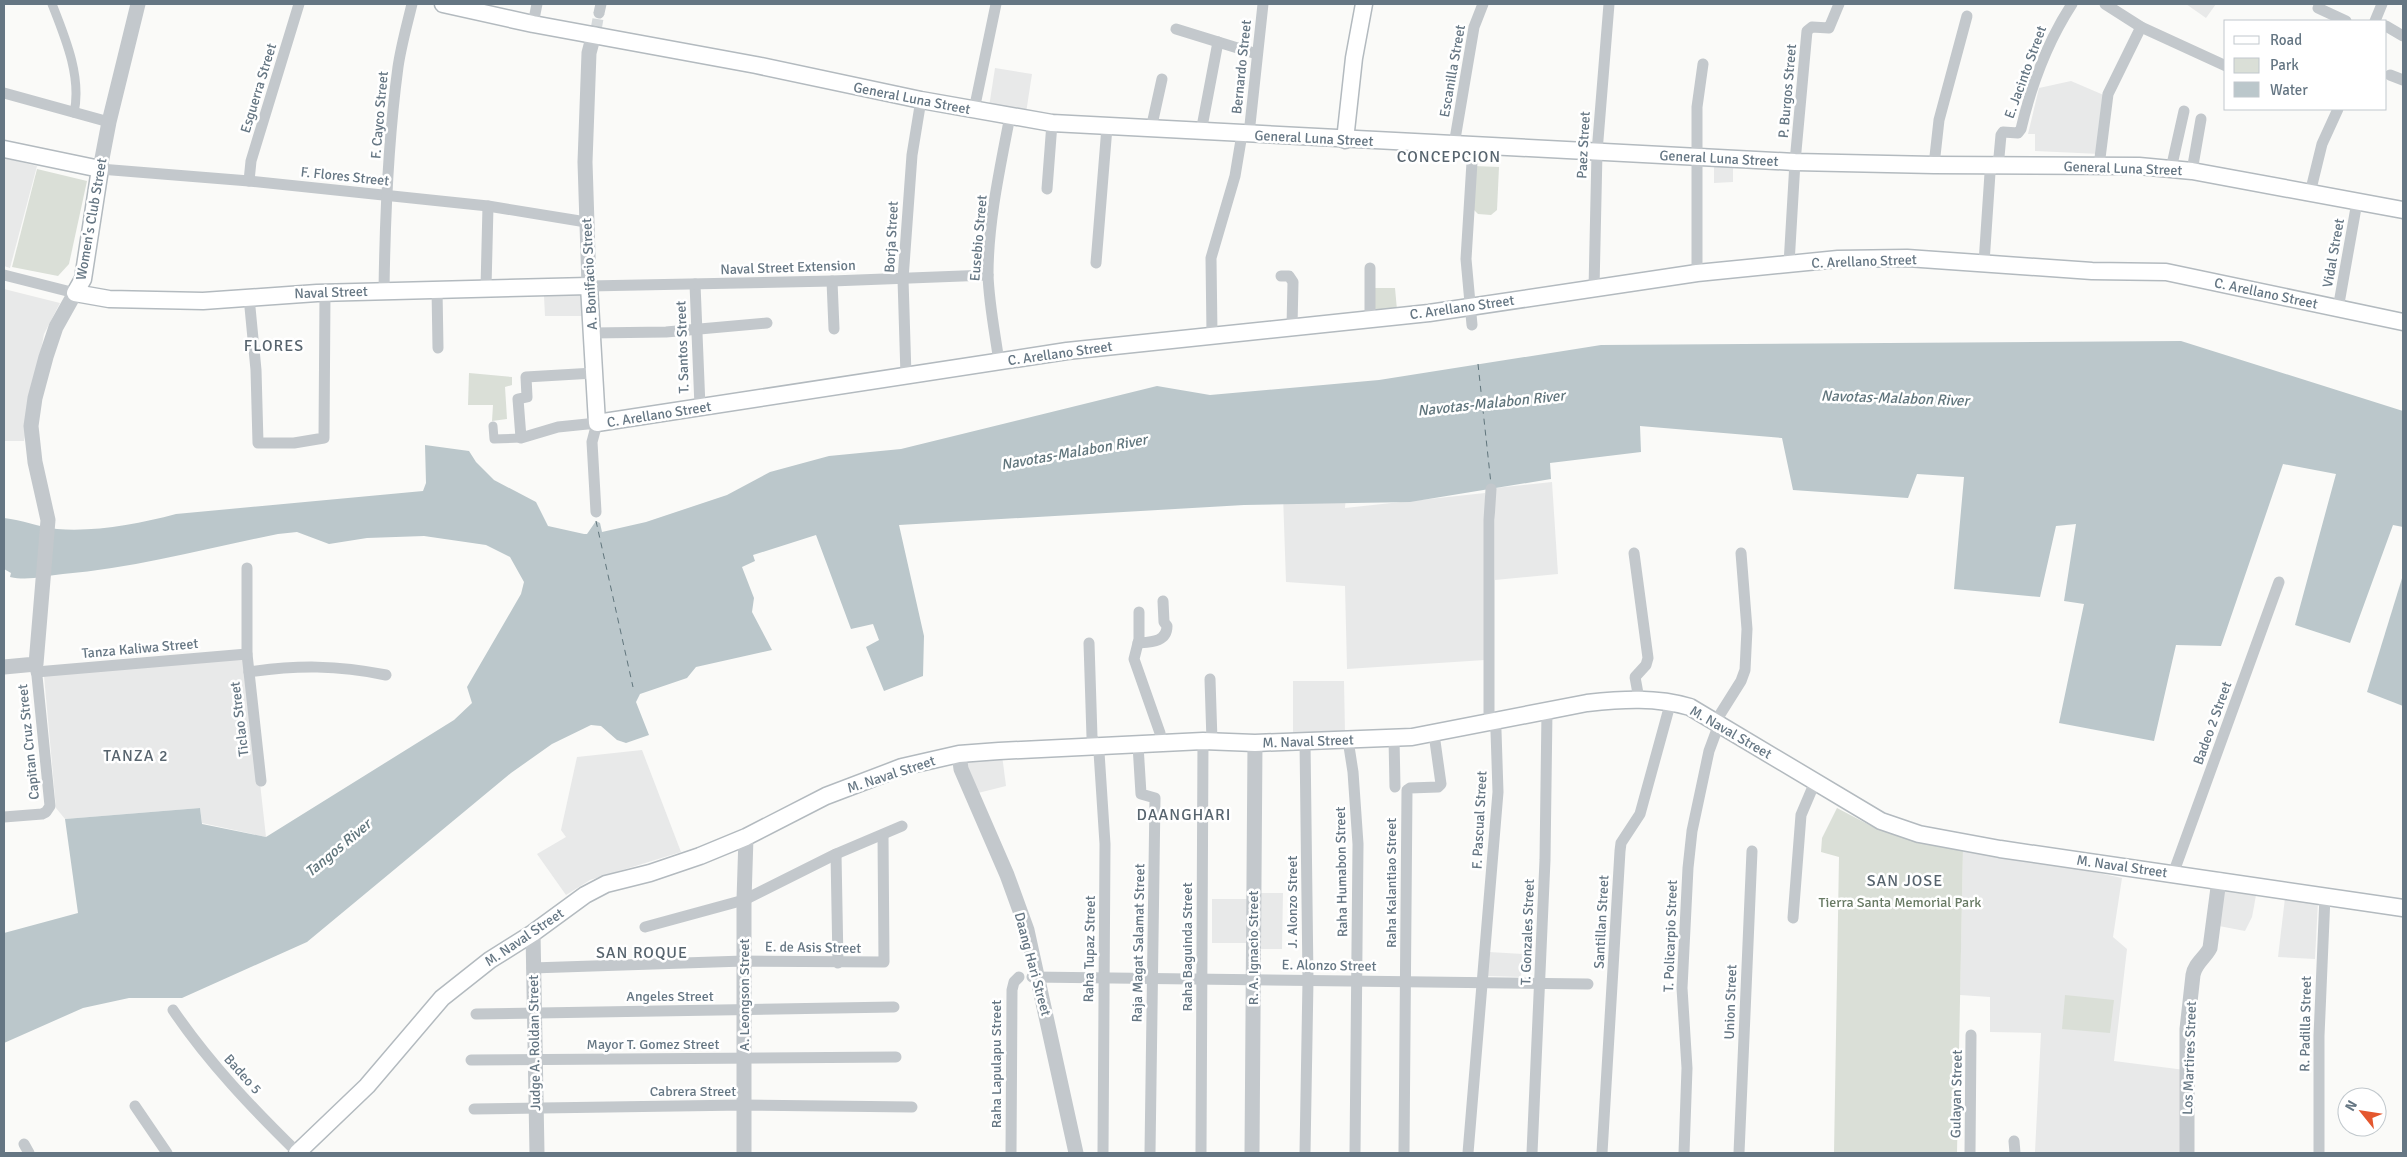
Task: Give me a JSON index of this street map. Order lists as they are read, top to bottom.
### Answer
{
  "streets": {
    "main road": [
      "General Luna Street",
      "Women's Club Street",
      "C. Arellano Street",
      "A. Bonifacio Street",
      "Naval Street",
      "M. Naval Street"
    ],
    "street": [
      "Bernardo Street",
      "Escanilla Street",
      "E. Jacinto Street",
      "Esguerra Street",
      "P. Burgos Street",
      "F. Cayco Street",
      "Paez Street",
      "F. Flores Street",
      "Borja Street",
      "Eusebio Street",
      "Vidal Street",
      "Naval Street Extension",
      "T. Santos Street",
      "Tanza Kaliwa Street",
      "Ticlao Street",
      "Badeo 2 Street",
      "Capitan Cruz Street",
      "F. Pascual Street",
      "Raha Humabon Street",
      "Raha Kalantiao Street",
      "J. Alonzo Street",
      "Santillan Street",
      "T. Gonzales Street",
      "T. Policarpio Street",
      "Raja Magat Salamat Street",
      "E. de Asis Street",
      "Raha Baguinda Street",
      "R. A. Ignacio Street",
      "Raha Tupaz Street",
      "Daang Hari Street",
      "E. Alonzo Street",
      "A. Leongson Street",
      "Angeles Street",
      "Union Street",
      "R. Padilla Street",
      "Judge A. Roldan Street",
      "Mayor T. Gomez Street",
      "Los Martires Street",
      "Raha Lapulapu Street",
      "Badeo 5",
      "Cabrera Street",
      "Gulayan Street"
    ]
  },
  "crossings": [
    ["Bernardo Street", "General Luna Street"],
    ["Escanilla Street", "General Luna Street"],
    ["E. Jacinto Street", "General Luna Street"],
    ["Esguerra Street", "F. Flores Street"],
    ["P. Burgos Street", "General Luna Street"],
    ["P. Burgos Street", "C. Arellano Street"],
    ["General Luna Street", "Paez Street"],
    ["General Luna Street", "Borja Street"],
    ["General Luna Street", "Eusebio Street"],
    ["General Luna Street", "Vidal Street"],
    ["General Luna Street", "A. Bonifacio Street"],
    ["F. Cayco Street", "F. Flores Street"],
    ["F. Cayco Street", "Naval Street"],
    ["Paez Street", "C. Arellano Street"],
    ["F. Flores Street", "Women's Club Street"],
    ["F. Flores Street", "A. Bonifacio Street"],
    ["Women's Club Street", "Naval Street"],
    ["Women's Club Street", "Tanza Kaliwa Street"],
    ["Women's Club Street", "Capitan Cruz Street"],
    ["Borja Street", "C. Arellano Street"],
    ["Borja Street", "Naval Street Extension"],
    ["Eusebio Street", "C. Arellano Street"],
    ["Eusebio Street", "Naval Street Extension"],
    ["Vidal Street", "C. Arellano Street"],
    ["C. Arellano Street", "A. Bonifacio Street"],
    ["C. Arellano Street", "T. Santos Street"],
    ["Naval Street Extension", "A. Bonifacio Street"],
    ["Naval Street Extension", "Naval Street"],
    ["Naval Street Extension", "T. Santos Street"],
    ["A. Bonifacio Street", "Naval Street"],
    ["Tanza Kaliwa Street", "Ticlao Street"],
    ["Tanza Kaliwa Street", "Capitan Cruz Street"],
    ["Badeo 2 Street", "M. Naval Street"],
    ["M. Naval Street", "F. Pascual Street"],
    ["M. Naval Street", "Raha Humabon Street"],
    ["M. Naval Street", "Raha Kalantiao Street"],
    ["M. Naval Street", "J. Alonzo Street"],
    ["M. Naval Street", "Santillan Street"],
    ["M. Naval Street", "T. Gonzales Street"],
    ["M. Naval Street", "T. Policarpio Street"],
    ["M. Naval Street", "Raja Magat Salamat Street"],
    ["M. Naval Street", "Raha Baguinda Street"],
    ["M. Naval Street", "R. A. Ignacio Street"],
    ["M. Naval Street", "Raha Tupaz Street"],
    ["M. Naval Street", "Daang Hari Street"],
    ["M. Naval Street", "A. Leongson Street"],
    ["M. Naval Street", "R. Padilla Street"],
    ["M. Naval Street", "Judge A. Roldan Street"],
    ["M. Naval Street", "Los Martires Street"],
    ["M. Naval Street", "Badeo 5"],
    ["F. Pascual Street", "E. Alonzo Street"],
    ["Raha Humabon Street", "E. Alonzo Street"],
    ["Raha Kalantiao Street", "E. Alonzo Street"],
    ["J. Alonzo Street", "E. Alonzo Street"],
    ["T. Gonzales Street", "E. Alonzo Street"],
    ["Raja Magat Salamat Street", "E. Alonzo Street"],
    ["E. de Asis Street", "A. Leongson Street"],
    ["E. de Asis Street", "Judge A. Roldan Street"],
    ["Raha Baguinda Street", "E. Alonzo Street"],
    ["R. A. Ignacio Street", "E. Alonzo Street"],
    ["Raha Tupaz Street", "E. Alonzo Street"],
    ["Daang Hari Street", "E. Alonzo Street"],
    ["A. Leongson Street", "Angeles Street"],
    ["A. Leongson Street", "Mayor T. Gomez Street"],
    ["A. Leongson Street", "Cabrera Street"],
    ["Angeles Street", "Judge A. Roldan Street"],
    ["Judge A. Roldan Street", "Mayor T. Gomez Street"],
    ["Judge A. Roldan Street", "Cabrera Street"]
  ],
  "districts": [
    "CONCEPCION",
    "FLORES",
    "TANZA 2",
    "DAANGHARI",
    "SAN JOSE",
    "SAN ROQUE"
  ],
  "water": ["Navotas-Malabon River", "Tangos River"],
  "parks": ["Tierra Santa Memorial Park"],
  "legend": ["Road", "Park", "Water"],
  "north": "top left"
}
